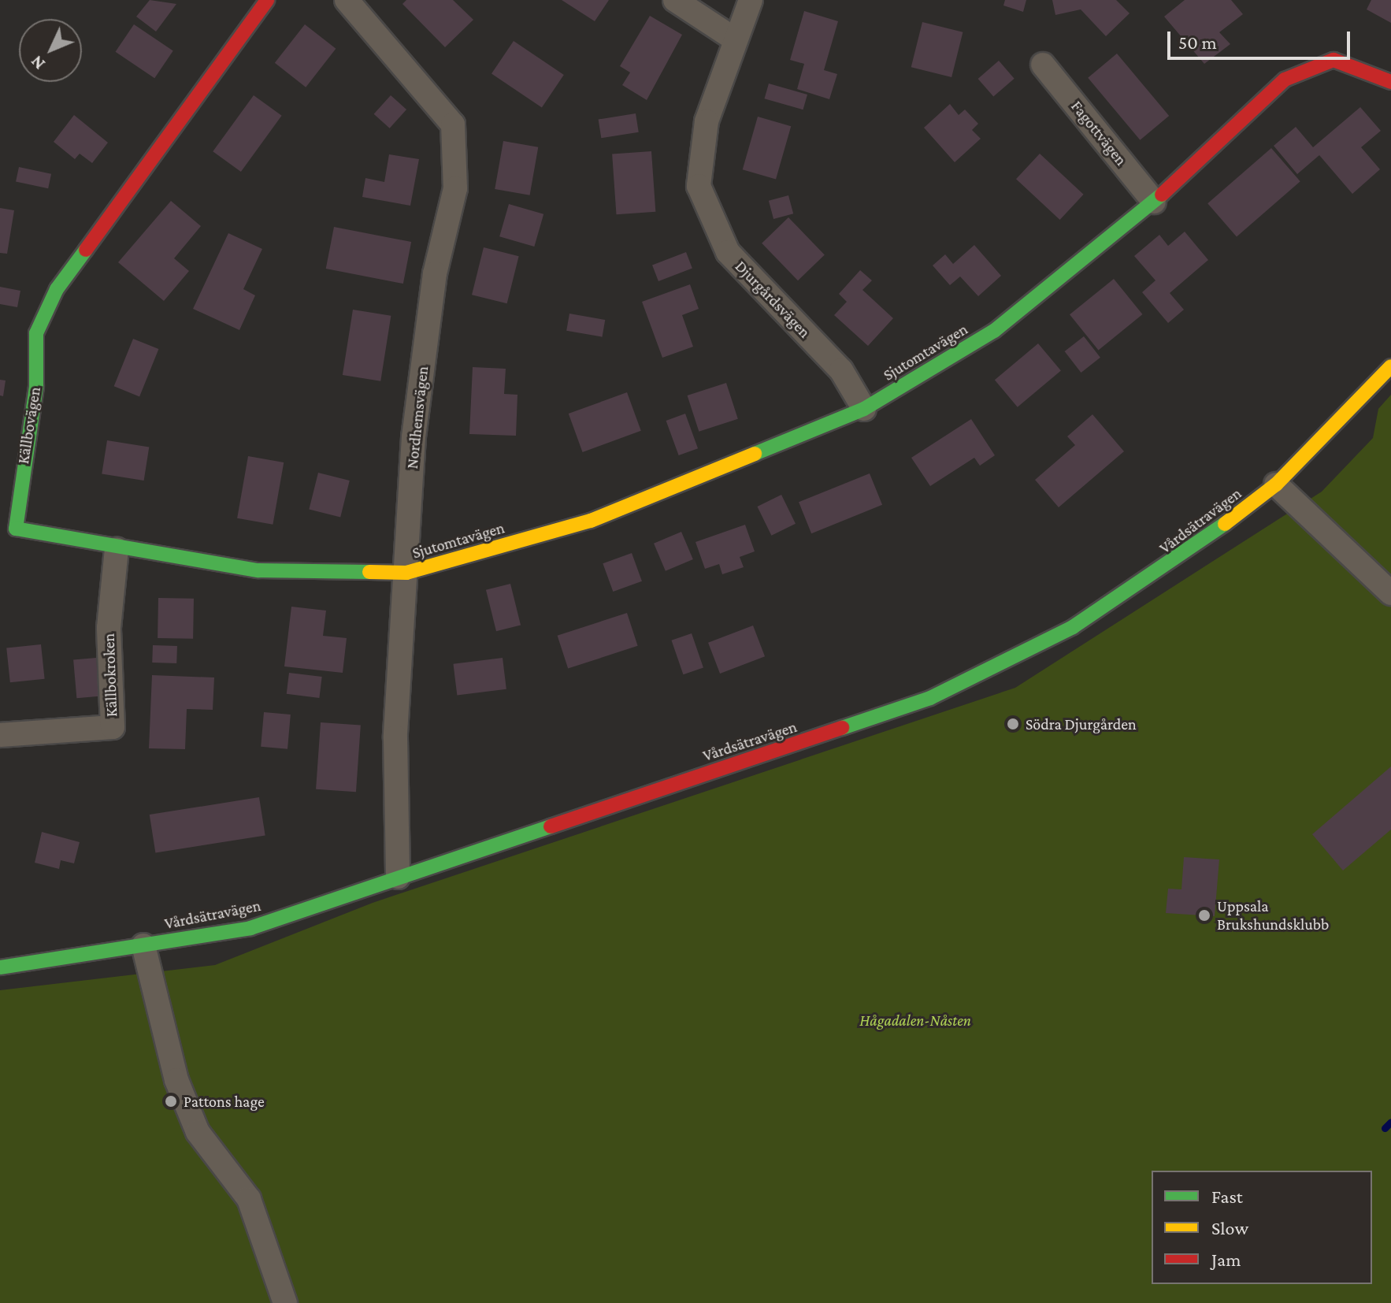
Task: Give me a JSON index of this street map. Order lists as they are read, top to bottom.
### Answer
{
  "streets": {
    "street": [
      "Fagottvägen",
      "Djurgårdsvägen",
      "Sjutomtavägen",
      "Nordhemsvägen",
      "Källbovägen",
      "Vårdsätravägen",
      "Källbokroken"
    ]
  },
  "crossings": [
    ["Fagottvägen", "Sjutomtavägen"],
    ["Djurgårdsvägen", "Sjutomtavägen"],
    ["Sjutomtavägen", "Nordhemsvägen"],
    ["Sjutomtavägen", "Källbovägen"],
    ["Nordhemsvägen", "Källbovägen"],
    ["Nordhemsvägen", "Vårdsätravägen"],
    ["Källbovägen", "Källbokroken"]
  ],
  "parks": ["Hågadalen-Nåsten"],
  "places": ["Södra Djurgården", "Uppsala Brukshundsklubb", "Pattons hage"],
  "legend": ["Fast", "Slow", "Jam"],
  "scale_bar": "50 m",
  "north": "bottom left"
}
